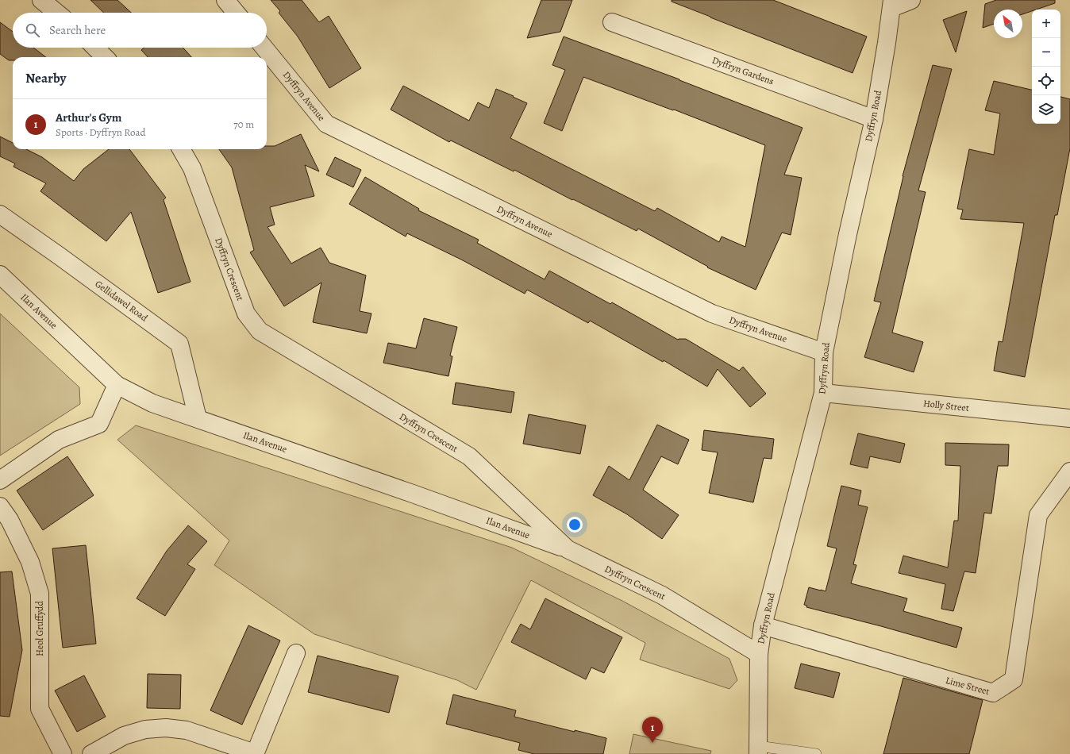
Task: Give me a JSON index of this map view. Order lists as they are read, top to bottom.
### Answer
{
  "streets": {
    "street": [
      "Dyffryn Gardens",
      "Dyffryn Avenue",
      "Dyffryn Road",
      "Dyffryn Crescent",
      "Gellidawel Road",
      "Ilan Avenue",
      "Holly Street",
      "Heol Gruffydd",
      "Lime Street"
    ]
  },
  "crossings": [
    ["Dyffryn Gardens", "Dyffryn Road"],
    ["Dyffryn Avenue", "Dyffryn Road"],
    ["Dyffryn Road", "Dyffryn Crescent"],
    ["Dyffryn Road", "Holly Street"],
    ["Dyffryn Road", "Lime Street"],
    ["Dyffryn Crescent", "Ilan Avenue"],
    ["Gellidawel Road", "Ilan Avenue"]
  ],
  "north": "top left",
  "page": {
    "map_buttons": ["+", "−"],
    "search": "Search here",
    "heading": "Nearby",
    "list": [
      {
        "mark": "1",
        "name": "Arthur's Gym",
        "note": "Sports · Dyffryn Road",
        "value": "70 m"
      }
    ],
    "pins": "1"
  }
}
